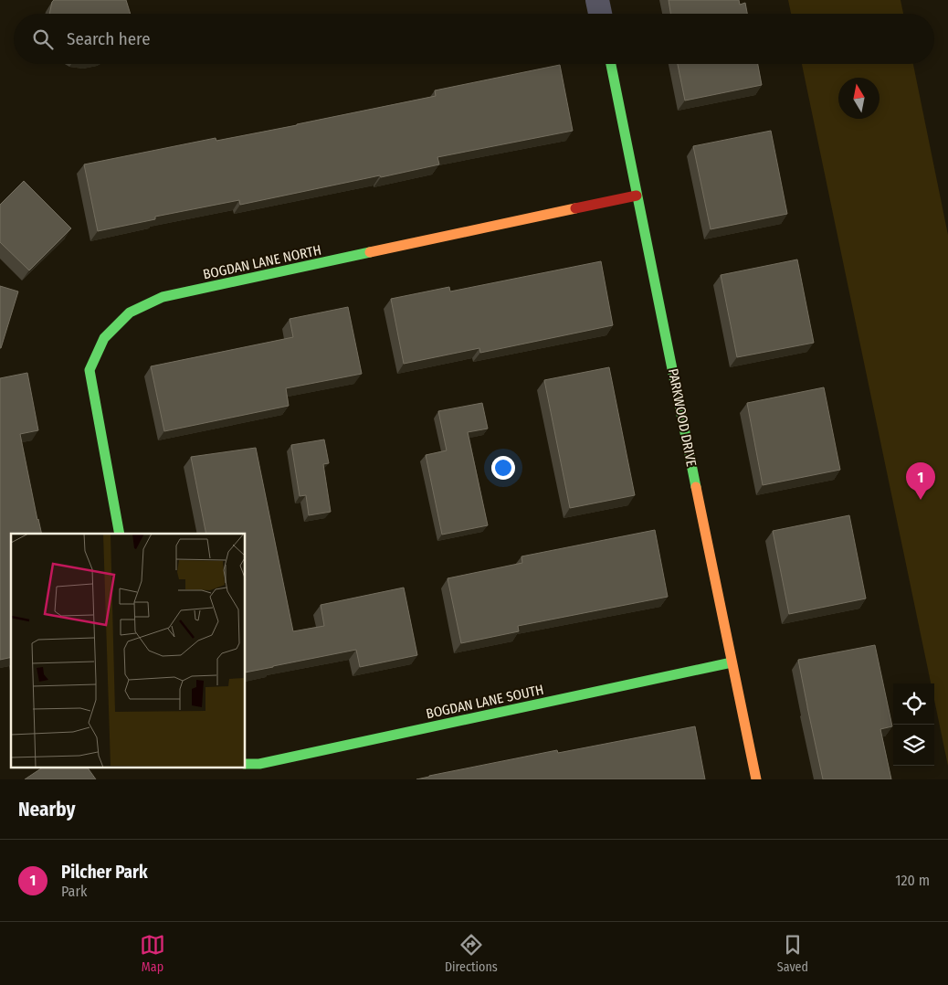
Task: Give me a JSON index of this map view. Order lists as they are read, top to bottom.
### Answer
{
  "streets": {
    "street": ["BOGDAN LANE NORTH", "PARKWOOD DRIVE", "BOGDAN LANE SOUTH"]
  },
  "crossings": [
    ["BOGDAN LANE NORTH", "PARKWOOD DRIVE"],
    ["PARKWOOD DRIVE", "BOGDAN LANE SOUTH"]
  ],
  "north": "top",
  "page": {
    "search": "Search here",
    "pins": "1",
    "heading": "Nearby",
    "list": [
      {
        "mark": "1",
        "name": "Pilcher Park",
        "note": "Park",
        "value": "120 m"
      }
    ],
    "nav": ["Map", "Directions", "Saved"]
  }
}
